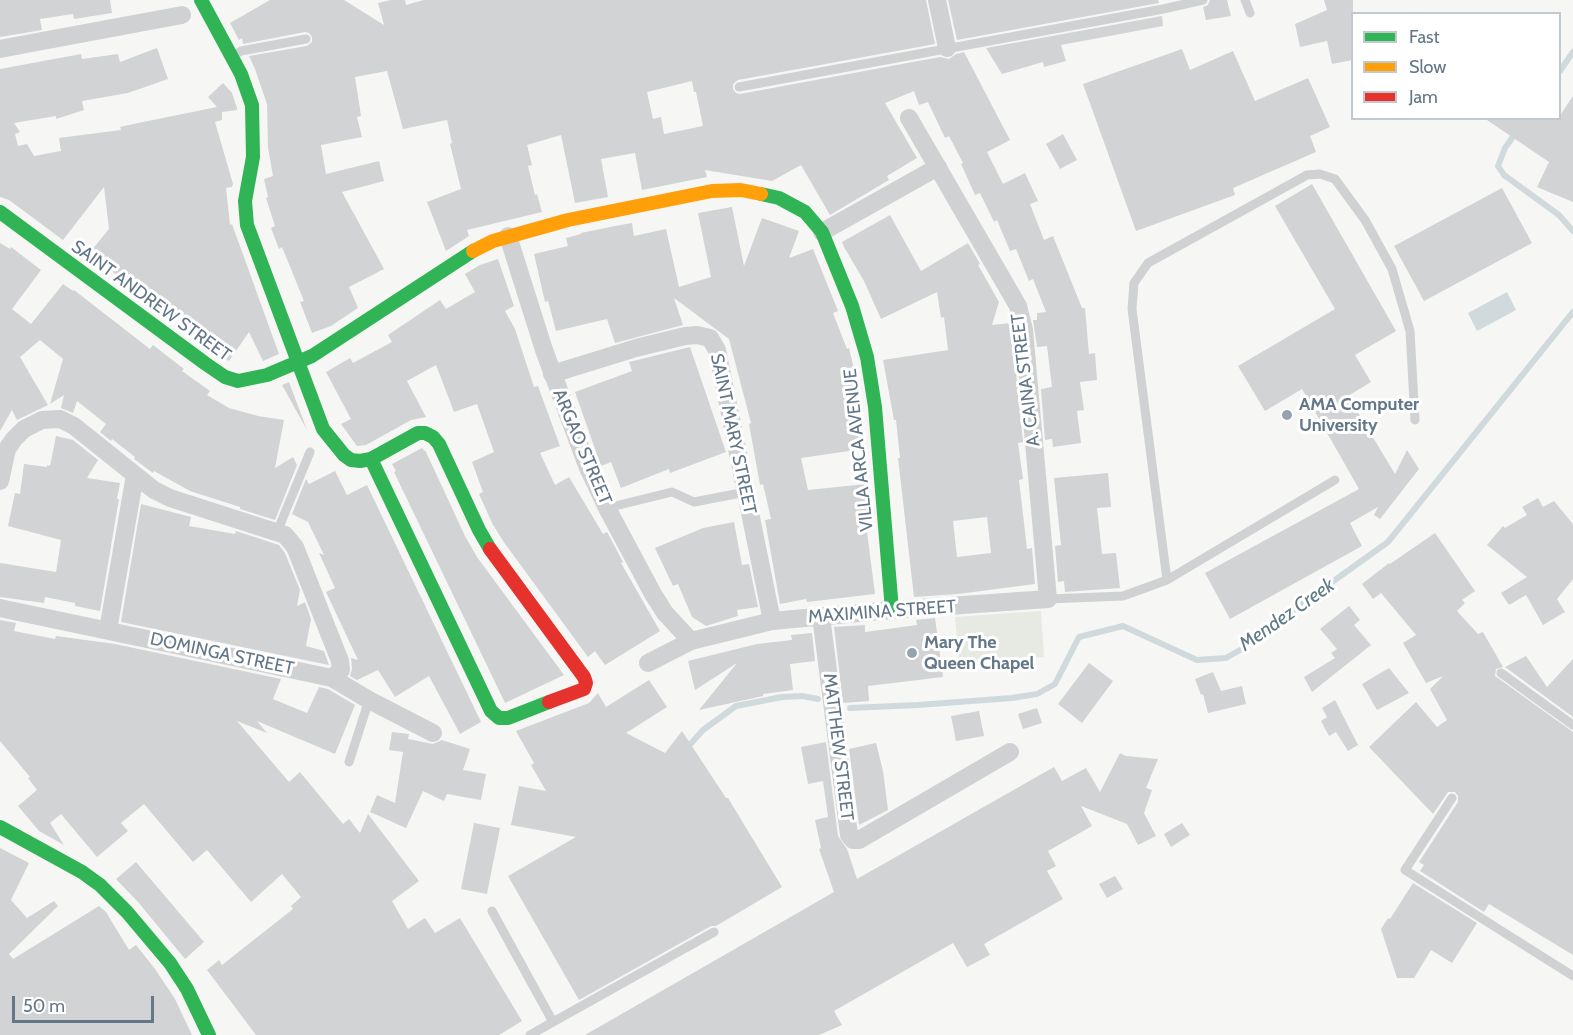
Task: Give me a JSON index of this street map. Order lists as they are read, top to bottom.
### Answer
{
  "streets": {
    "street": [
      "SAINT ANDREW STREET",
      "A. CAINA STREET",
      "SAINT MARY STREET",
      "ARGAO STREET",
      "VILLA ARCA AVENUE",
      "MAXIMINA STREET",
      "DOMINGA STREET",
      "MATTHEW STREET"
    ]
  },
  "crossings": [
    ["SAINT ANDREW STREET", "ARGAO STREET"],
    ["SAINT ANDREW STREET", "VILLA ARCA AVENUE"],
    ["A. CAINA STREET", "MAXIMINA STREET"],
    ["SAINT MARY STREET", "ARGAO STREET"],
    ["SAINT MARY STREET", "MAXIMINA STREET"],
    ["ARGAO STREET", "VILLA ARCA AVENUE"],
    ["ARGAO STREET", "MAXIMINA STREET"],
    ["VILLA ARCA AVENUE", "MAXIMINA STREET"],
    ["MAXIMINA STREET", "MATTHEW STREET"]
  ],
  "water": ["Mendez Creek"],
  "places": ["AMA Computer University", "Mary The Queen Chapel"],
  "legend": ["Fast", "Slow", "Jam"],
  "scale_bar": "50 m"
}
